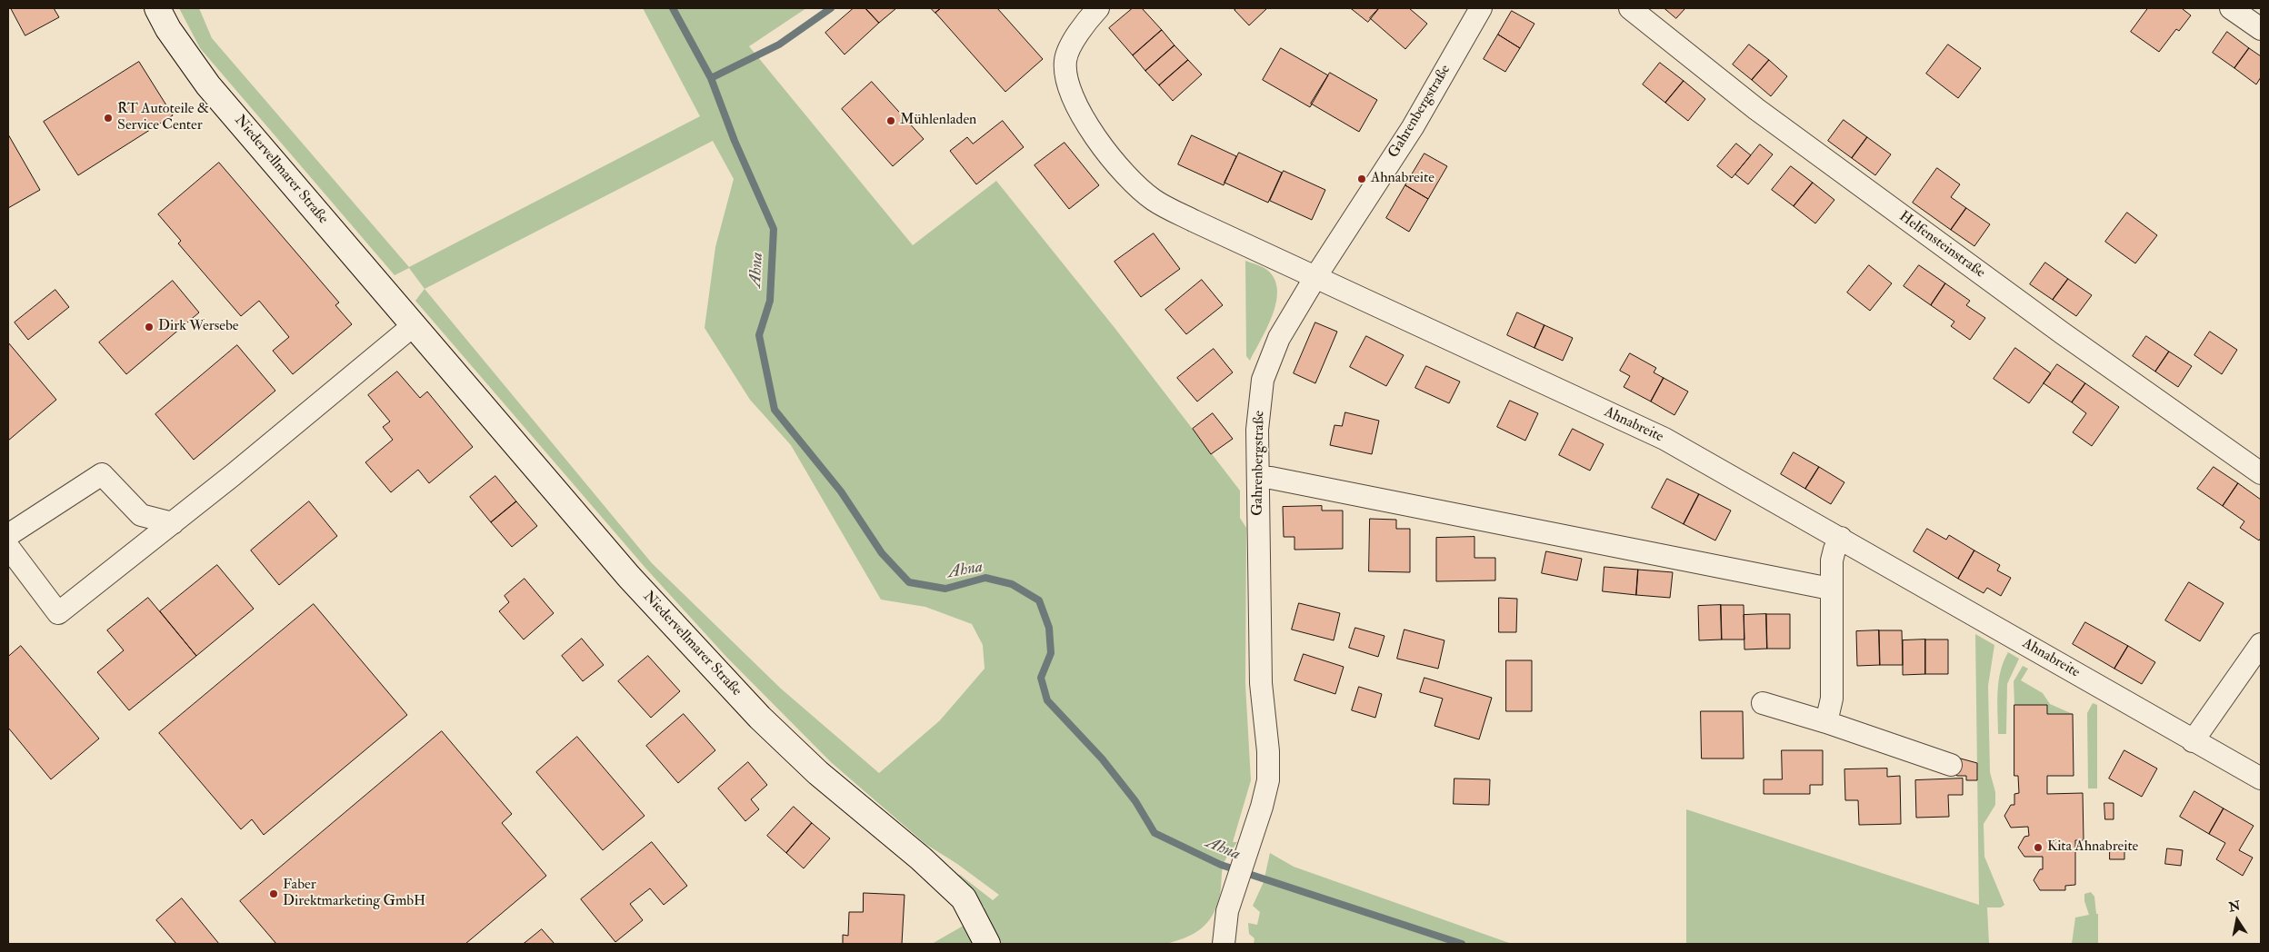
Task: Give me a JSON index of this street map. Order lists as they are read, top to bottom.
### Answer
{
  "streets": {
    "main road": ["Niedervellmarer Straße"],
    "street": ["Gahrenbergstraße", "Helfensteinstraße", "Ahnabreite"]
  },
  "crossings": [
    ["Gahrenbergstraße", "Ahnabreite"]
  ],
  "water": ["Ahna"],
  "places": [
    "RT Autoteile & Service Center",
    "Mühlenladen",
    "Ahnabreite",
    "Dirk Wersebe",
    "Kita Ahnabreite",
    "Faber Direktmarketing GmbH"
  ],
  "north": "top"
}
